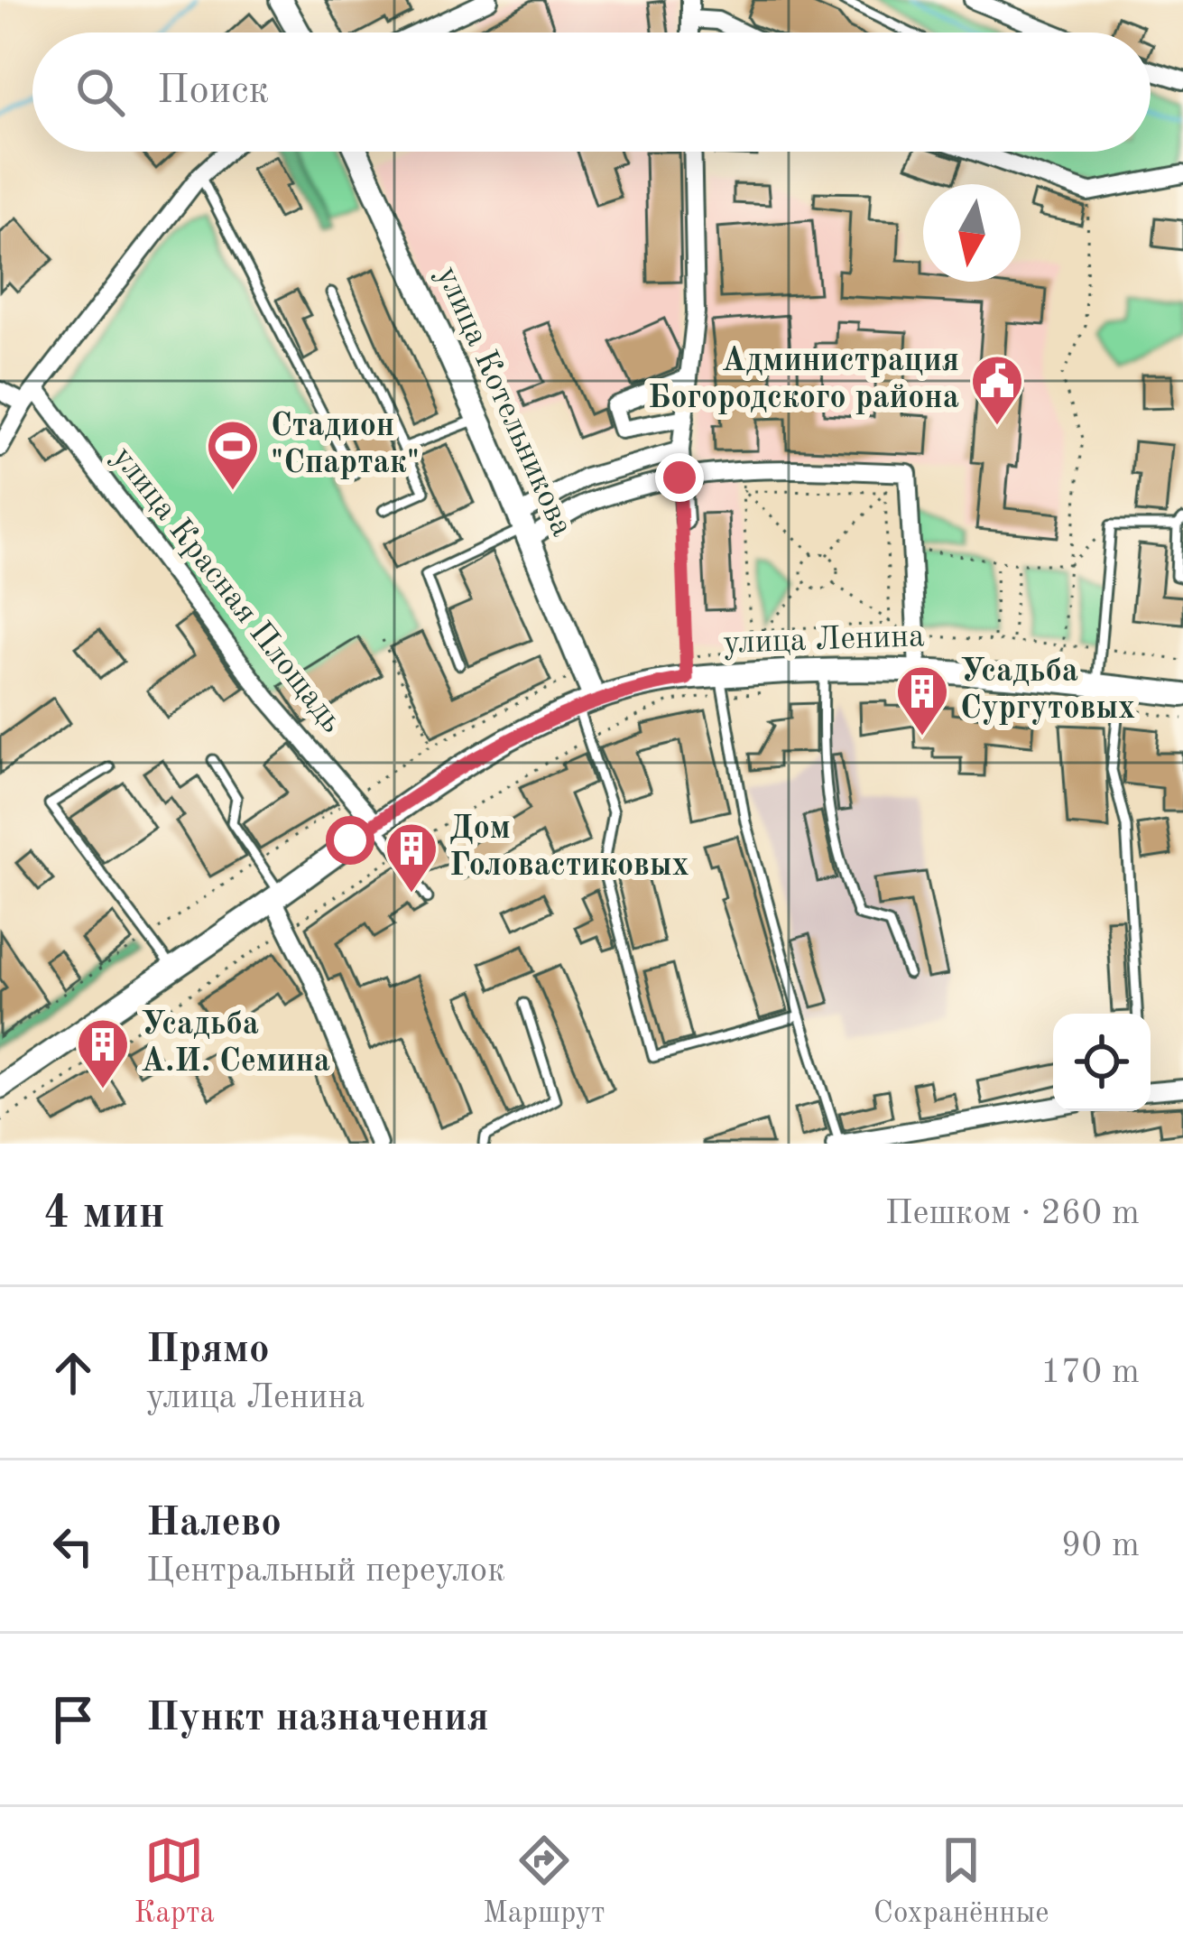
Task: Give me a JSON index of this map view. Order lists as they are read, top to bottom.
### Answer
{
  "streets": {
    "main road": ["улица Котельникова", "улица Ленина"],
    "street": ["улица Красная Площадь"]
  },
  "crossings": [
    ["улица Котельникова", "улица Ленина"],
    ["улица Красная Площадь", "улица Ленина"]
  ],
  "places": {
    "public building": ["Администрация Богородского района"],
    "sports": ["Стадион \"Спартак\""],
    "building": ["Усадьба Сургутовых", "Дом Головастиковых", "Усадьба А.И. Семина"]
  },
  "north": "bottom",
  "page": {
    "search": "Поиск",
    "heading": ["4 мин", "Пешком · 260 m"],
    "list": [
      ["Прямо", "улица Ленина", "170 m"],
      ["Налево", "Центральный переулок", "90 m"],
      "Пункт назначения"
    ],
    "nav": ["Карта", "Маршрут", "Сохранённые"]
  }
}
